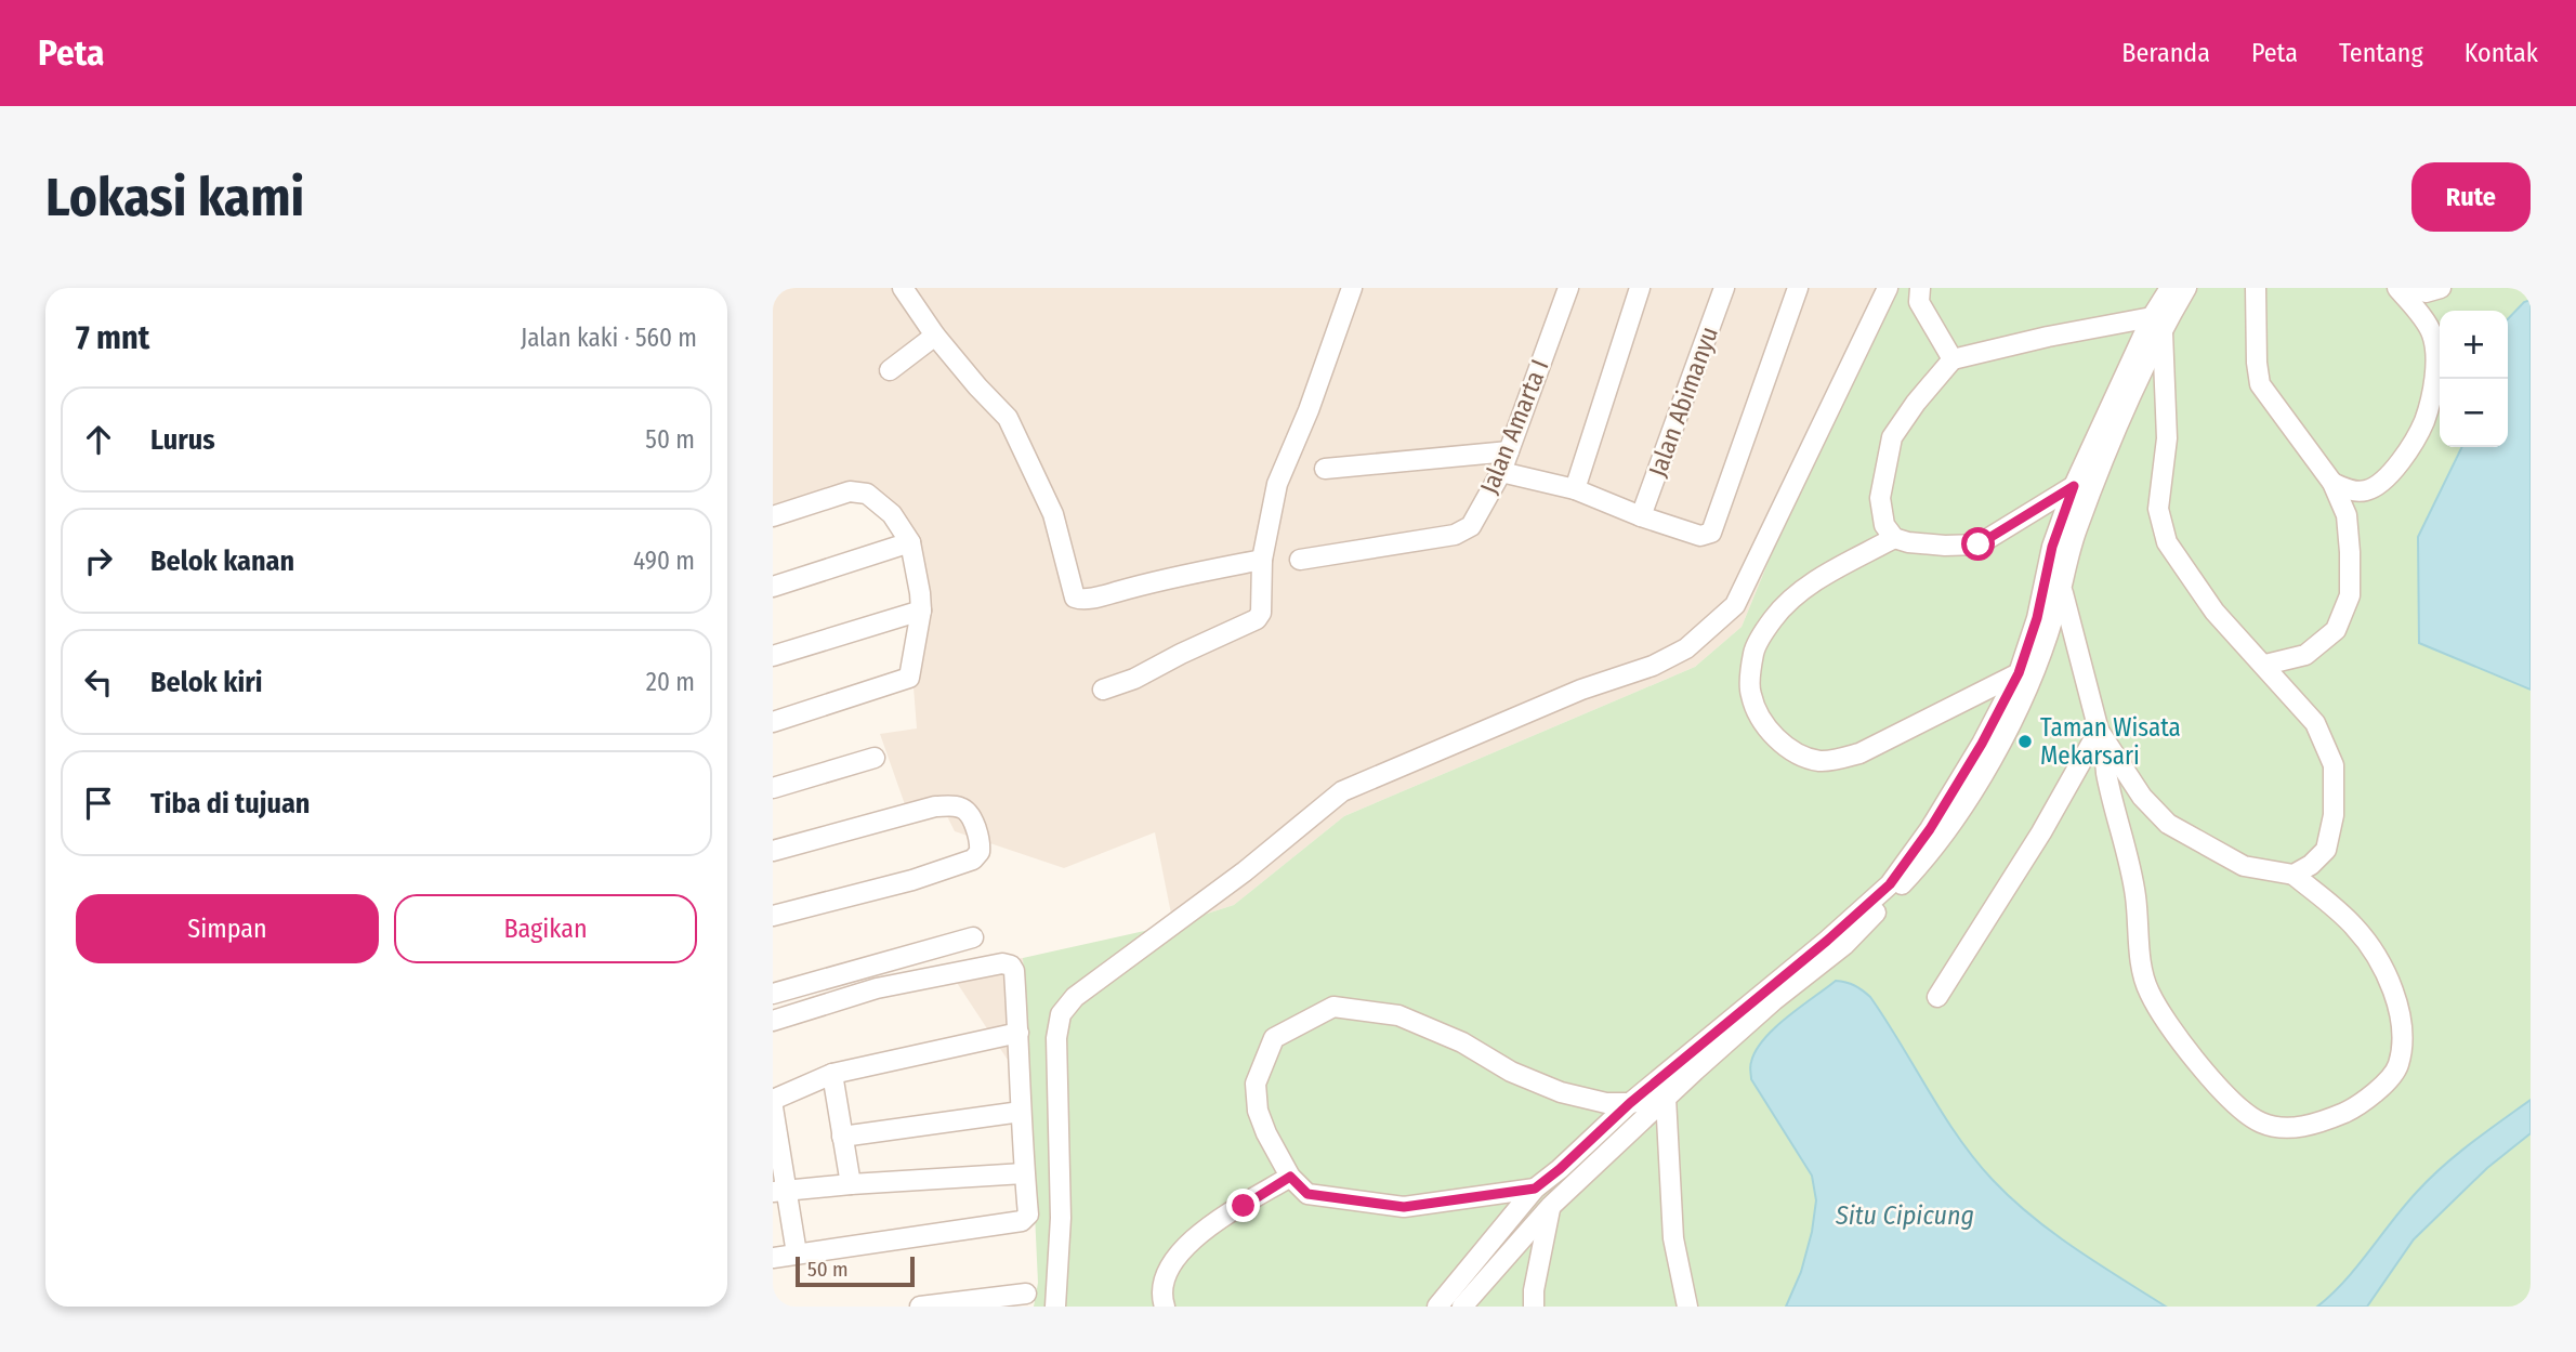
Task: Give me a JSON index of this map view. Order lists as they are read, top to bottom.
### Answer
{
  "streets": {
    "street": ["Jalan Abimanyu", "Jalan Amarta I"]
  },
  "water": ["Situ Cipicung"],
  "places": ["Taman Wisata Mekarsari"],
  "scale_bar": "50 m",
  "page": {
    "header": "Peta",
    "nav": [
      "Beranda",
      "Peta",
      "Tentang",
      "Kontak"
    ],
    "buttons": [
      "Rute",
      ["Simpan", "Bagikan"]
    ],
    "title": "Lokasi kami",
    "heading": ["7 mnt", "Jalan kaki · 560 m"],
    "map_buttons": ["+", "−"],
    "list": [
      ["Lurus", "50 m"],
      ["Belok kanan", "490 m"],
      ["Belok kiri", "20 m"],
      "Tiba di tujuan"
    ],
    "scale": "50 m"
  }
}
